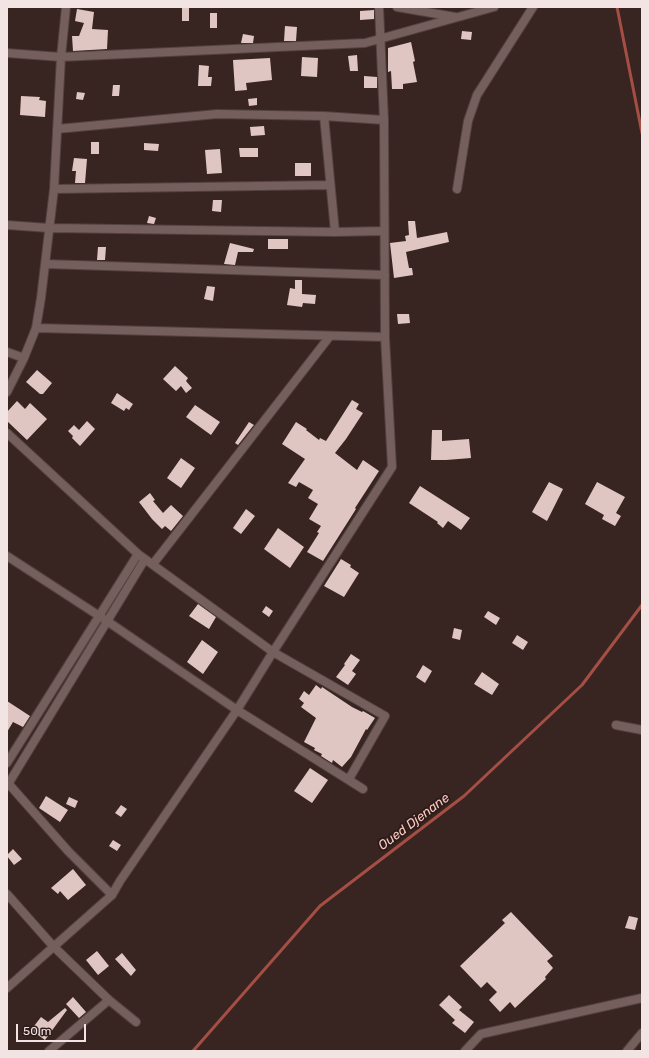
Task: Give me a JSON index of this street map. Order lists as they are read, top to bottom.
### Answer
{
  "water": ["Oued Djenane"],
  "scale_bar": "50 m"
}
